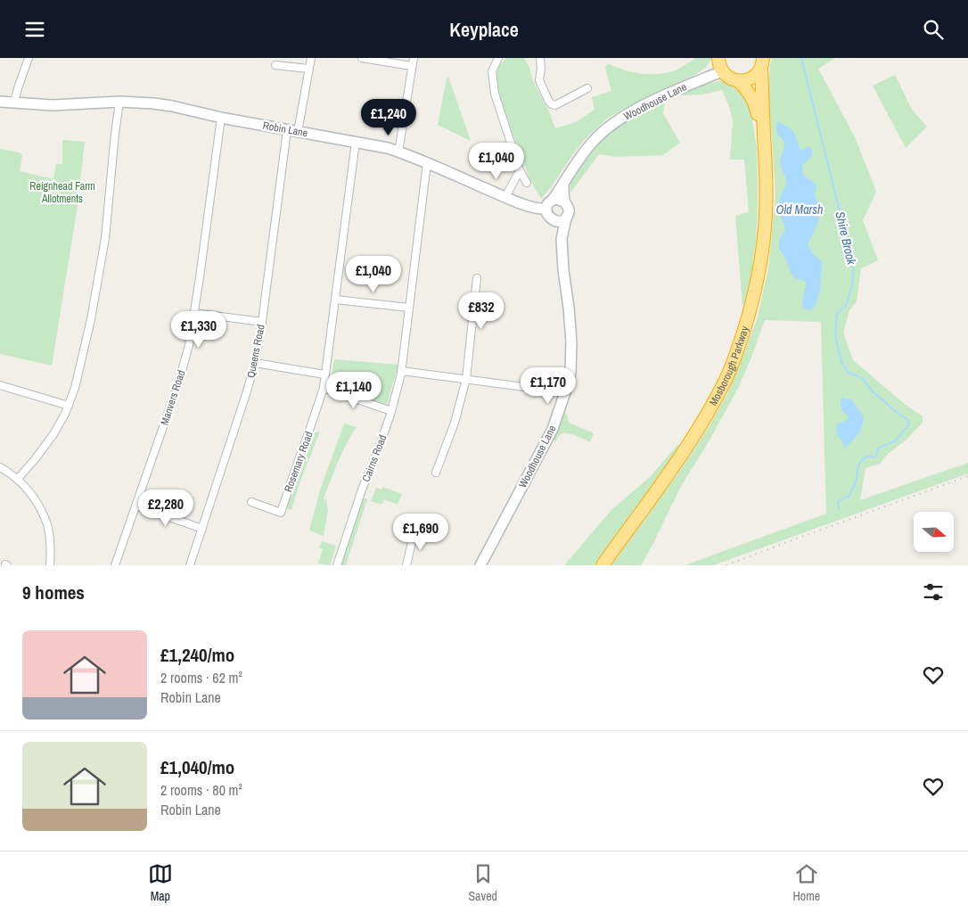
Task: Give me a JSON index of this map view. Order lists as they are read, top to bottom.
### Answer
{
  "streets": {
    "highway": ["Mosborough Parkway"],
    "street": [
      "Woodhouse Lane",
      "Robin Lane",
      "Queens Road",
      "Manvers Road",
      "Cairns Road",
      "Rosemary Road"
    ]
  },
  "crossings": [
    ["Woodhouse Lane", "Robin Lane"],
    ["Robin Lane", "Queens Road"],
    ["Robin Lane", "Manvers Road"],
    ["Robin Lane", "Cairns Road"],
    ["Robin Lane", "Rosemary Road"]
  ],
  "water": ["Old Marsh", "Shire Brook"],
  "parks": ["Reignhead Farm Allotments"],
  "north": "right",
  "page": {
    "header": "Keyplace",
    "price": [
      "£1,240",
      "£1,040",
      "£1,040",
      "£832",
      "£1,330",
      "£1,170",
      "£1,140",
      "£2,280",
      "£1,690"
    ],
    "heading": "9 homes",
    "list": [
      {
        "name": "£1,240/mo",
        "note": "2 rooms · 62 m² · Robin Lane"
      },
      {
        "name": "£1,040/mo",
        "note": "2 rooms · 80 m² · Robin Lane"
      }
    ],
    "tabs": ["Map", "Saved", "Home"]
  }
}
